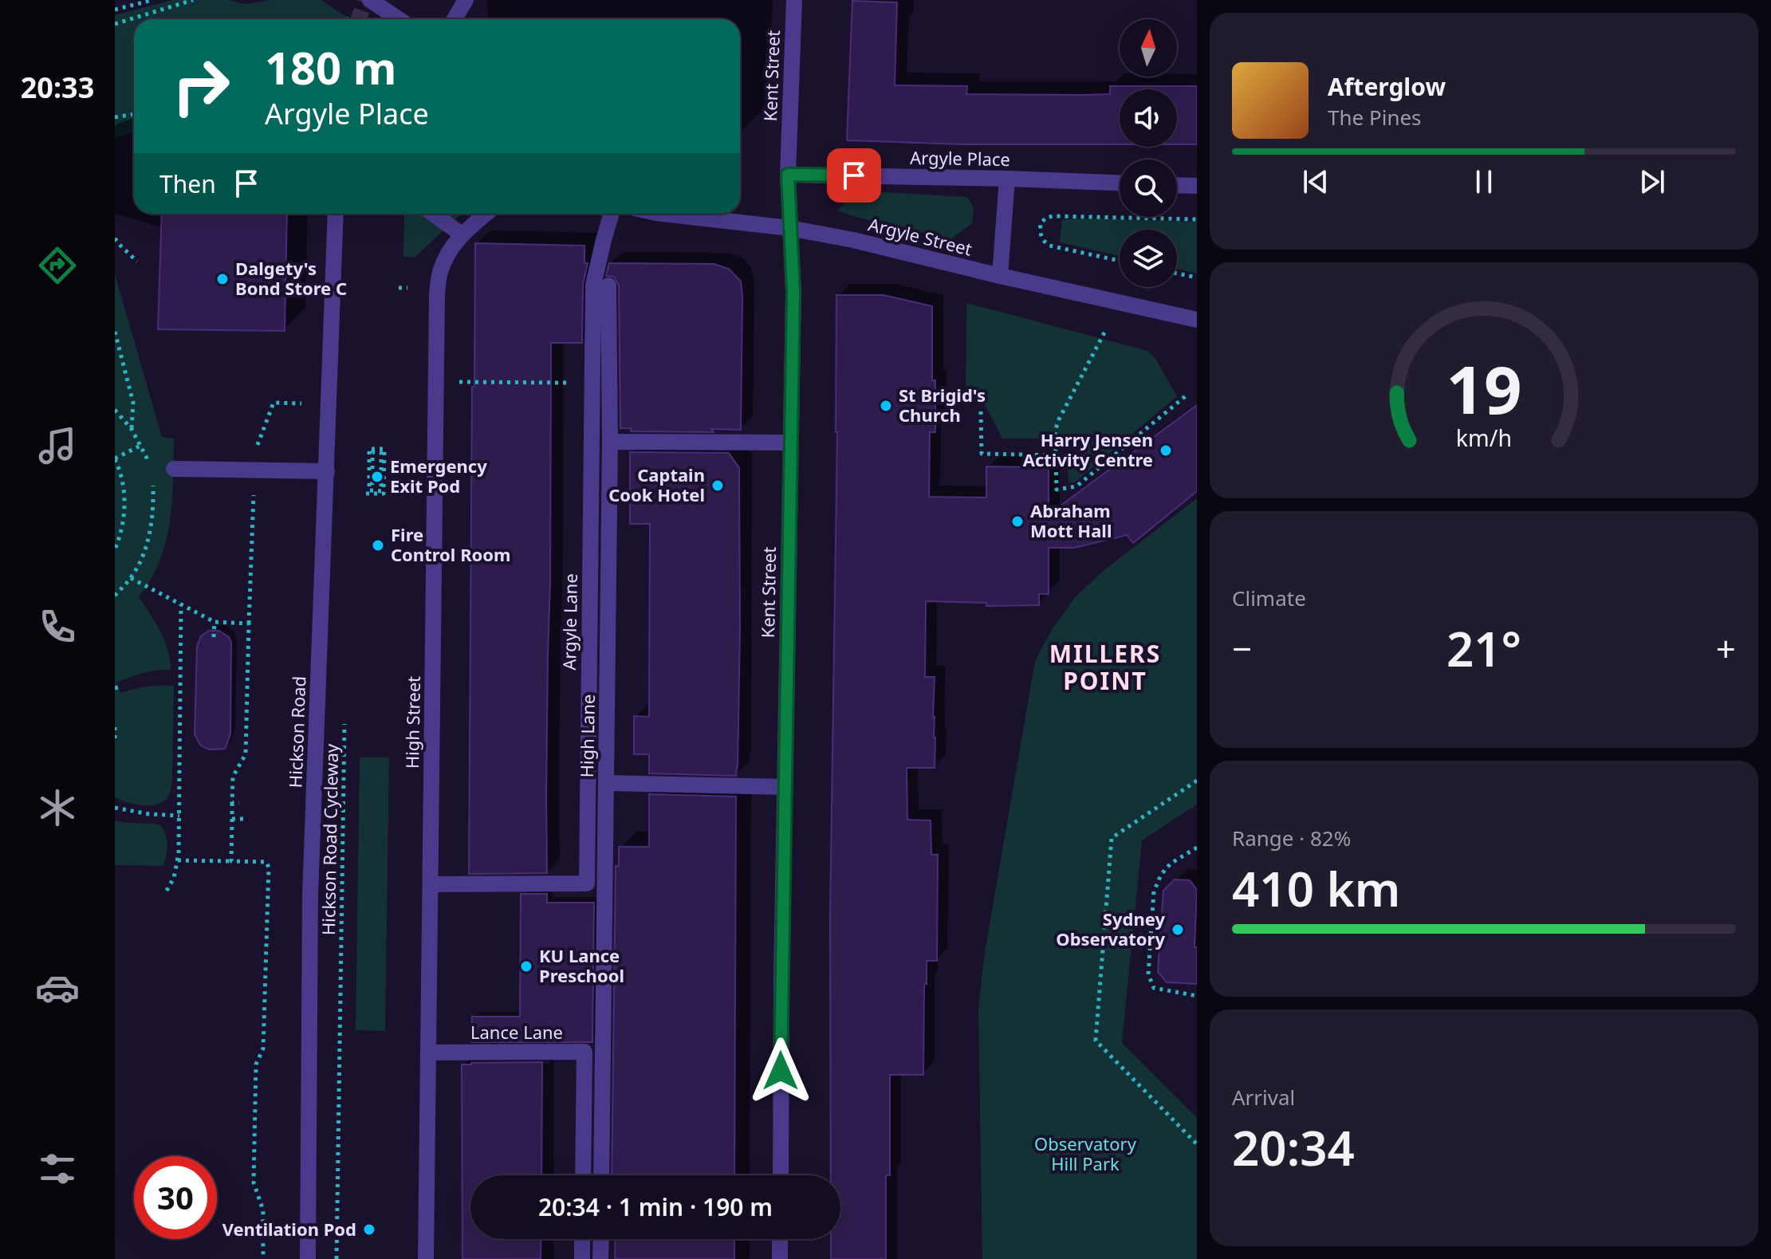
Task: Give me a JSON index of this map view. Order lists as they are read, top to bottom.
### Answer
{
  "streets": {
    "street": [
      "Kent Street",
      "Argyle Place",
      "Argyle Street",
      "Argyle Lane",
      "High Street",
      "Hickson Road",
      "High Lane",
      "Lance Lane"
    ],
    "path": ["Hickson Road Cycleway"]
  },
  "crossings": [
    ["Kent Street", "Argyle Place"],
    ["Kent Street", "Argyle Street"],
    ["Argyle Lane", "High Street"],
    ["High Street", "Lance Lane"]
  ],
  "districts": ["MILLERS POINT"],
  "parks": ["Observatory Hill Park"],
  "places": [
    "Dalgety's Bond Store C",
    "St Brigid's Church",
    "Harry Jensen Activity Centre",
    "Emergency Exit Pod",
    "Captain Cook Hotel",
    "Abraham Mott Hall",
    "Fire Control Room",
    "Sydney Observatory",
    "KU Lance Preschool",
    "Ventilation Pod"
  ],
  "north": "top",
  "page": {
    "tabs": "20:33",
    "turn": ["180 m", "Argyle Place"],
    "song": ["Afterglow", "The Pines"],
    "then": "Then",
    "tile": [
      "Climate",
      ["Range · 82%", "410 km"],
      ["Arrival", "20:34"]
    ],
    "heat": ["−", "21°", "+"],
    "limit": "30",
    "trip": "20:34 · 1 min · 190 m",
    "gauge": ["19", "km/h"]
  }
}
